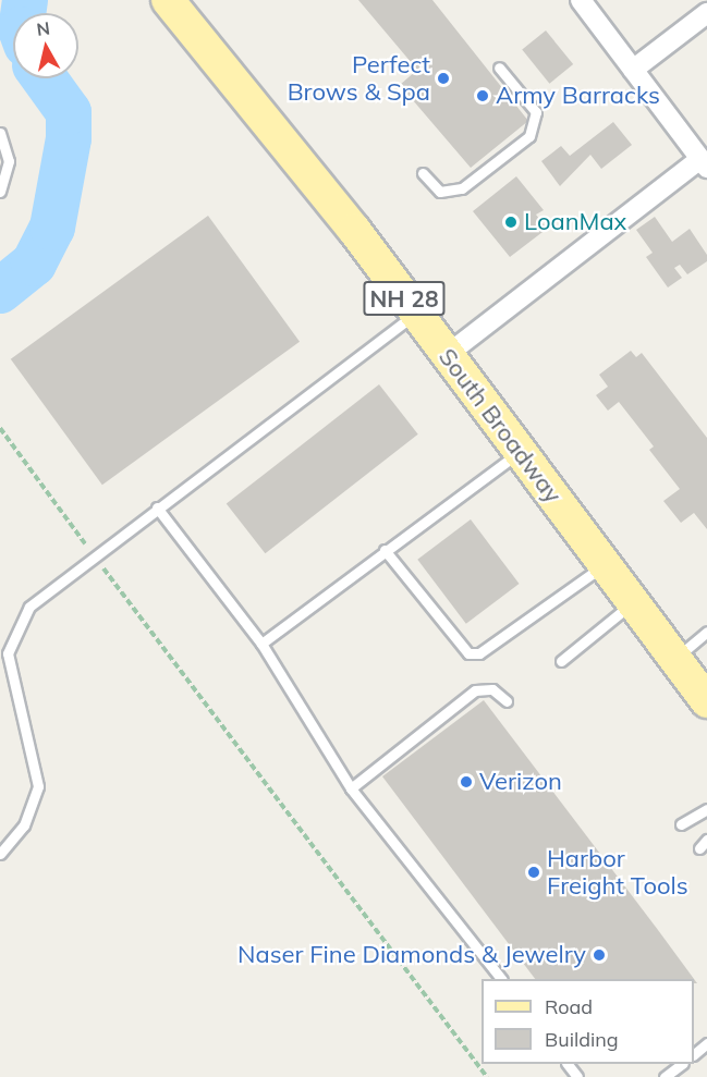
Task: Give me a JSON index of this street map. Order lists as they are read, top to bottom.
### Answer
{
  "streets": {
    "main road": ["NH 28", "South Broadway"]
  },
  "places": [
    "Perfect Brows & Spa",
    "Army Barracks",
    "LoanMax",
    "Verizon",
    "Harbor Freight Tools",
    "Naser Fine Diamonds & Jewelry"
  ],
  "legend": ["Road", "Building"],
  "north": "top"
}
